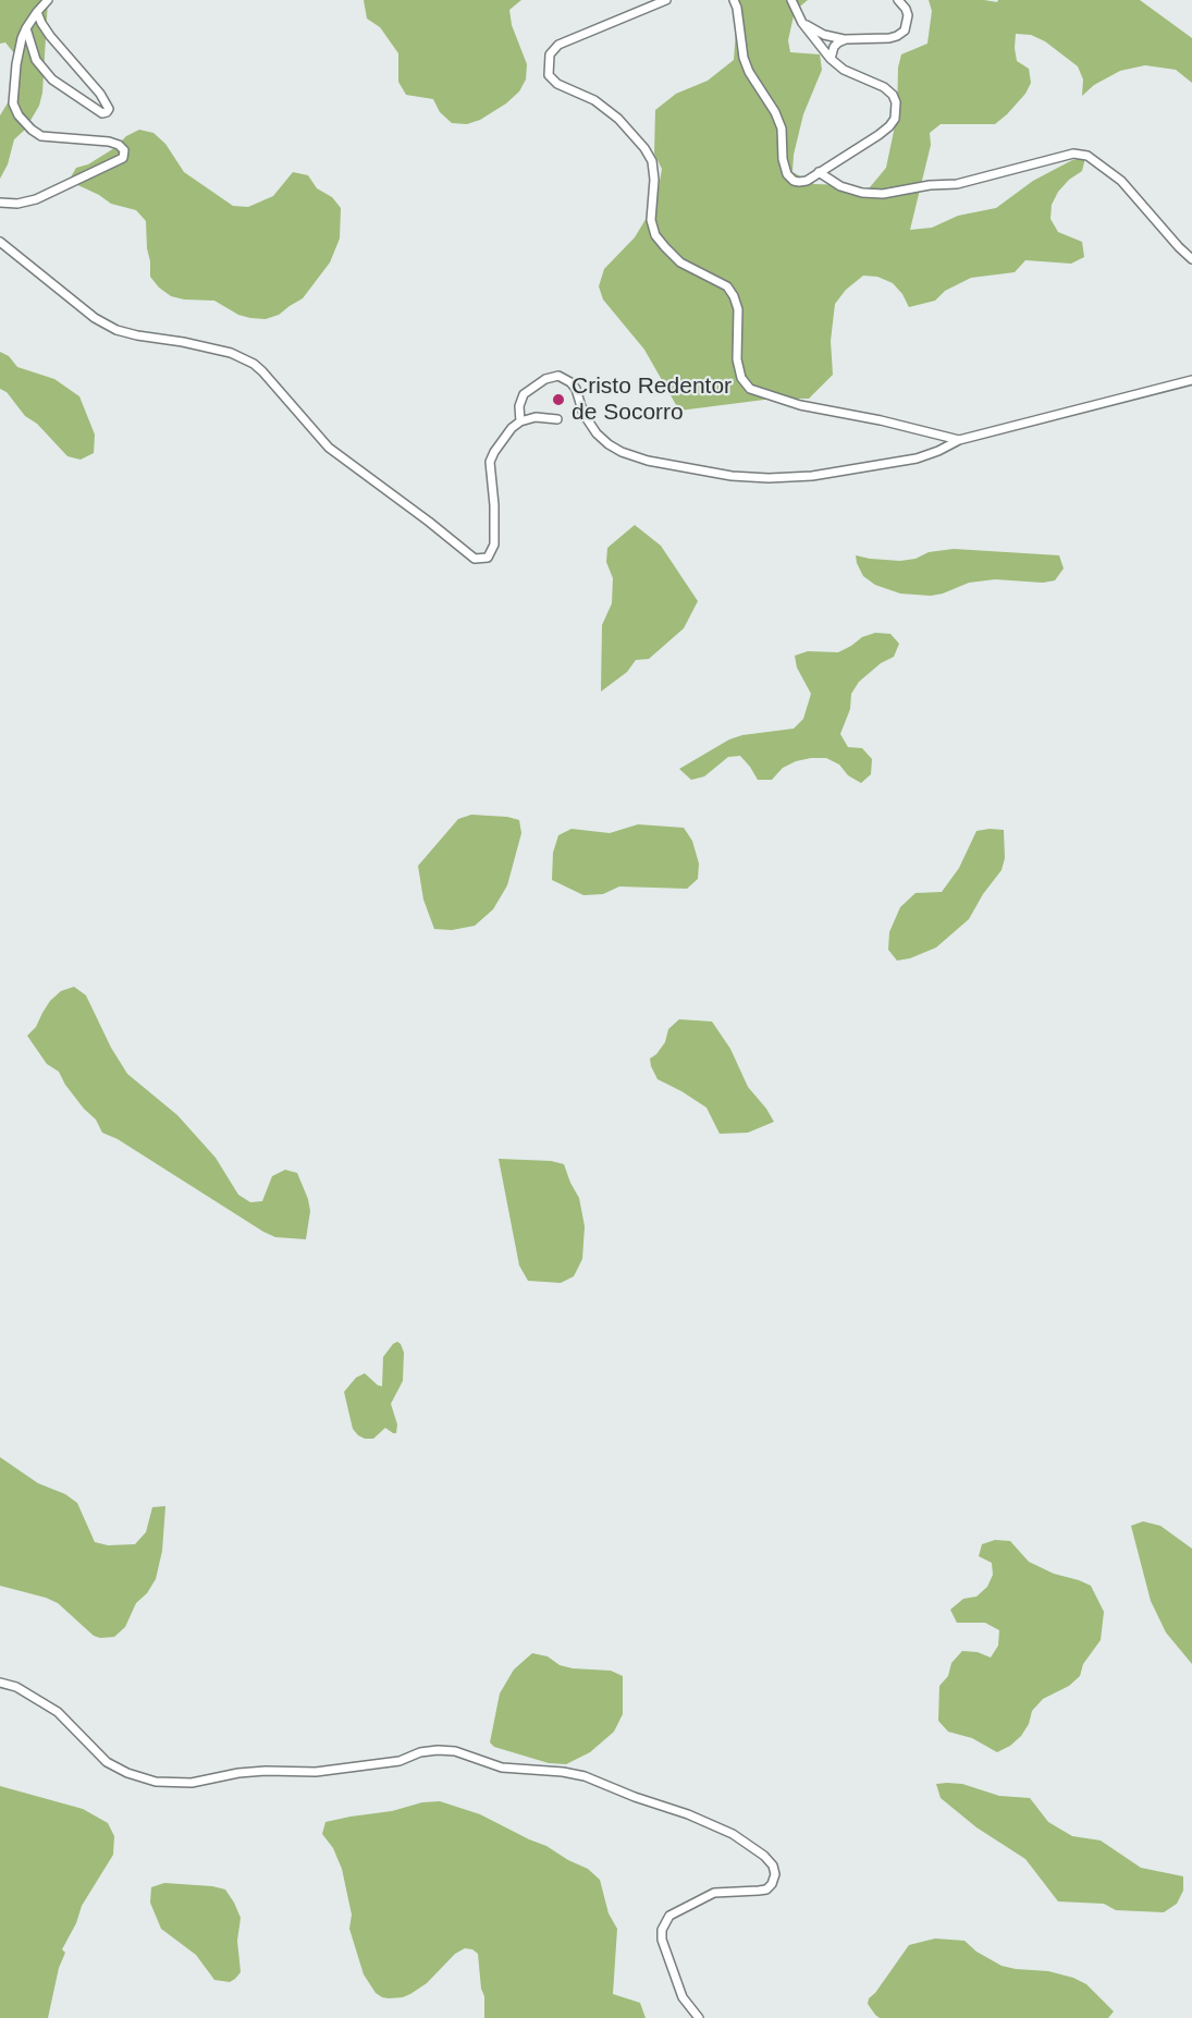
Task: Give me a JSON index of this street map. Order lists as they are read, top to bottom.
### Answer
{
  "places": ["Cristo Redentor de Socorro"]
}
